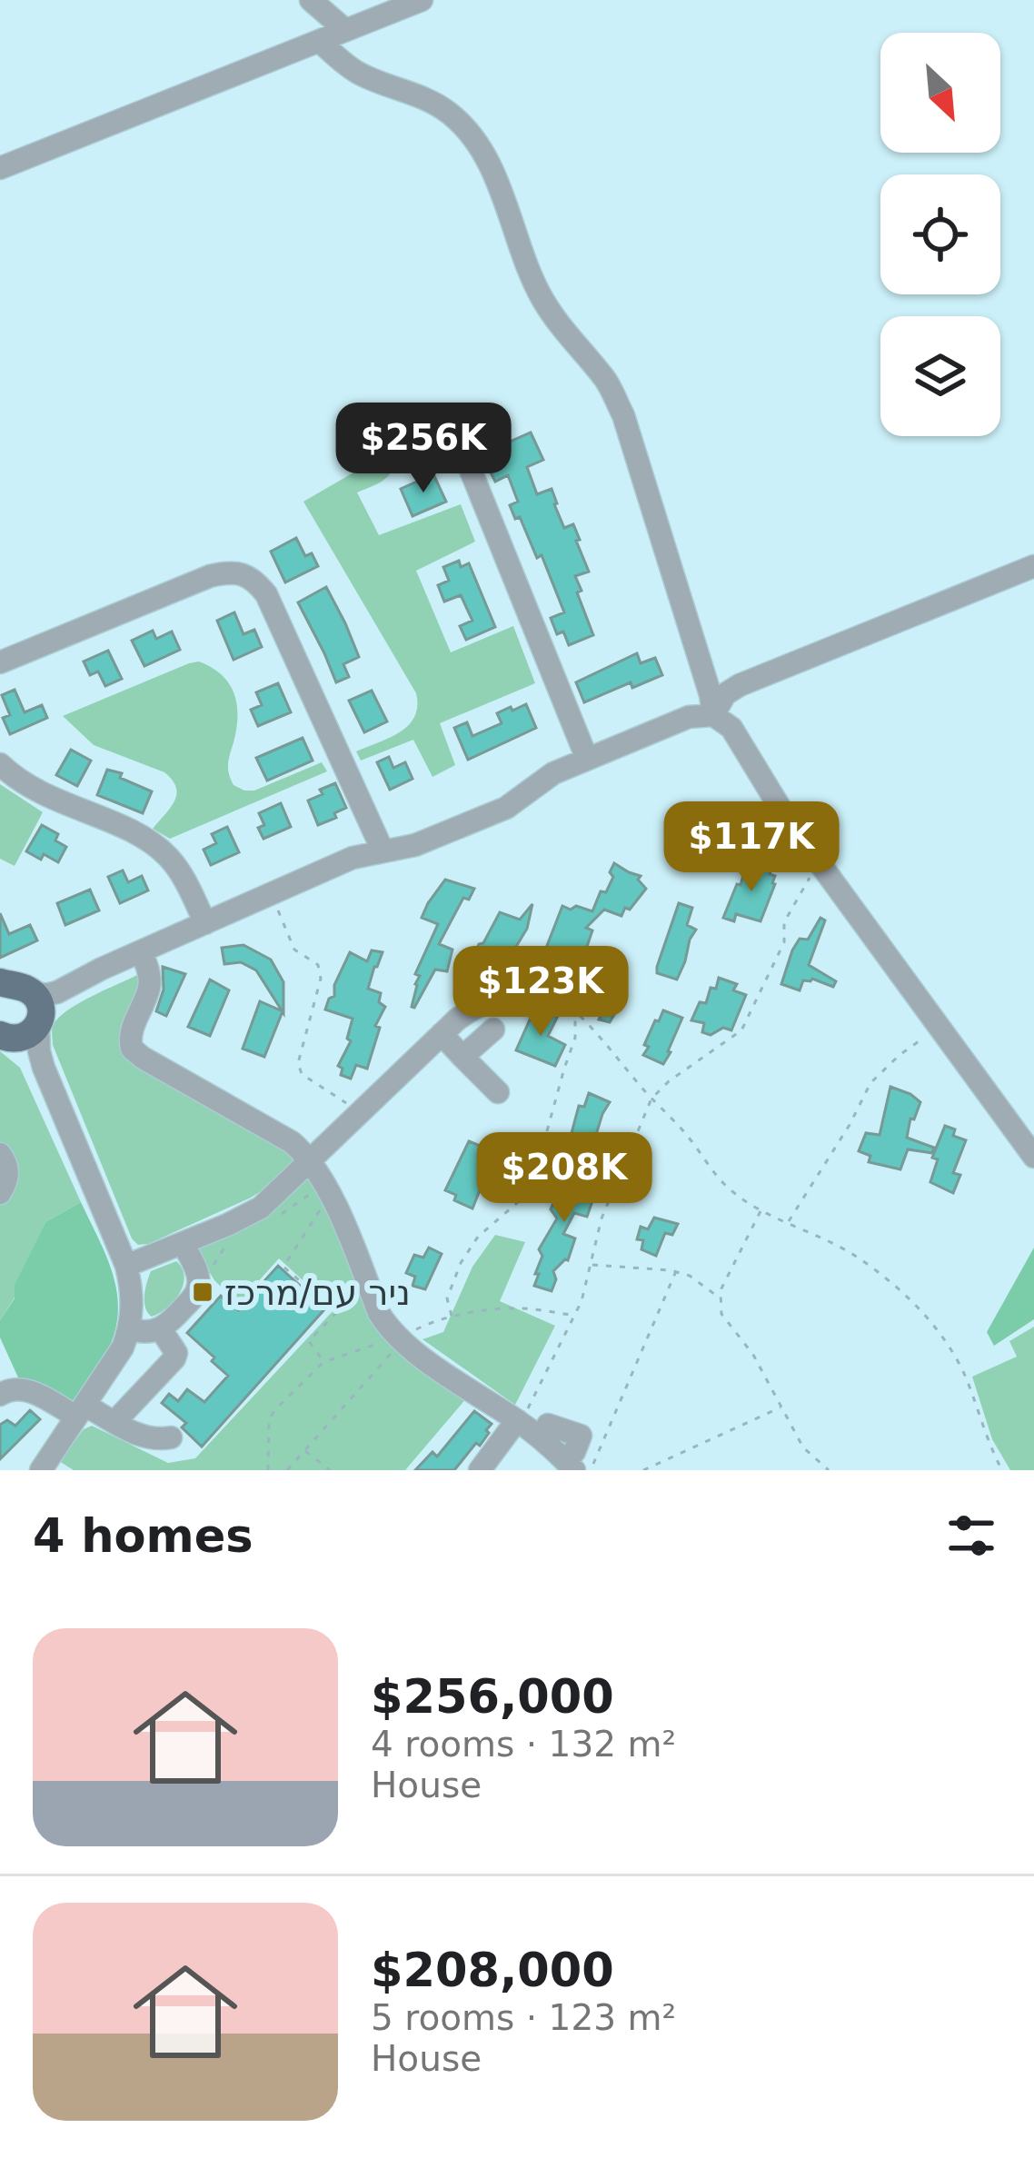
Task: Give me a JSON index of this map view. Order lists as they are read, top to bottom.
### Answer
{
  "places": {
    "transit": ["ניר עם/מרכז"]
  },
  "north": "bottom right",
  "page": {
    "price": [
      "$256K",
      "$117K",
      "$123K",
      "$208K"
    ],
    "heading": "4 homes",
    "list": [
      {
        "name": "$256,000",
        "note": "4 rooms · 132 m² · House"
      },
      {
        "name": "$208,000",
        "note": "5 rooms · 123 m² · House"
      }
    ]
  }
}
